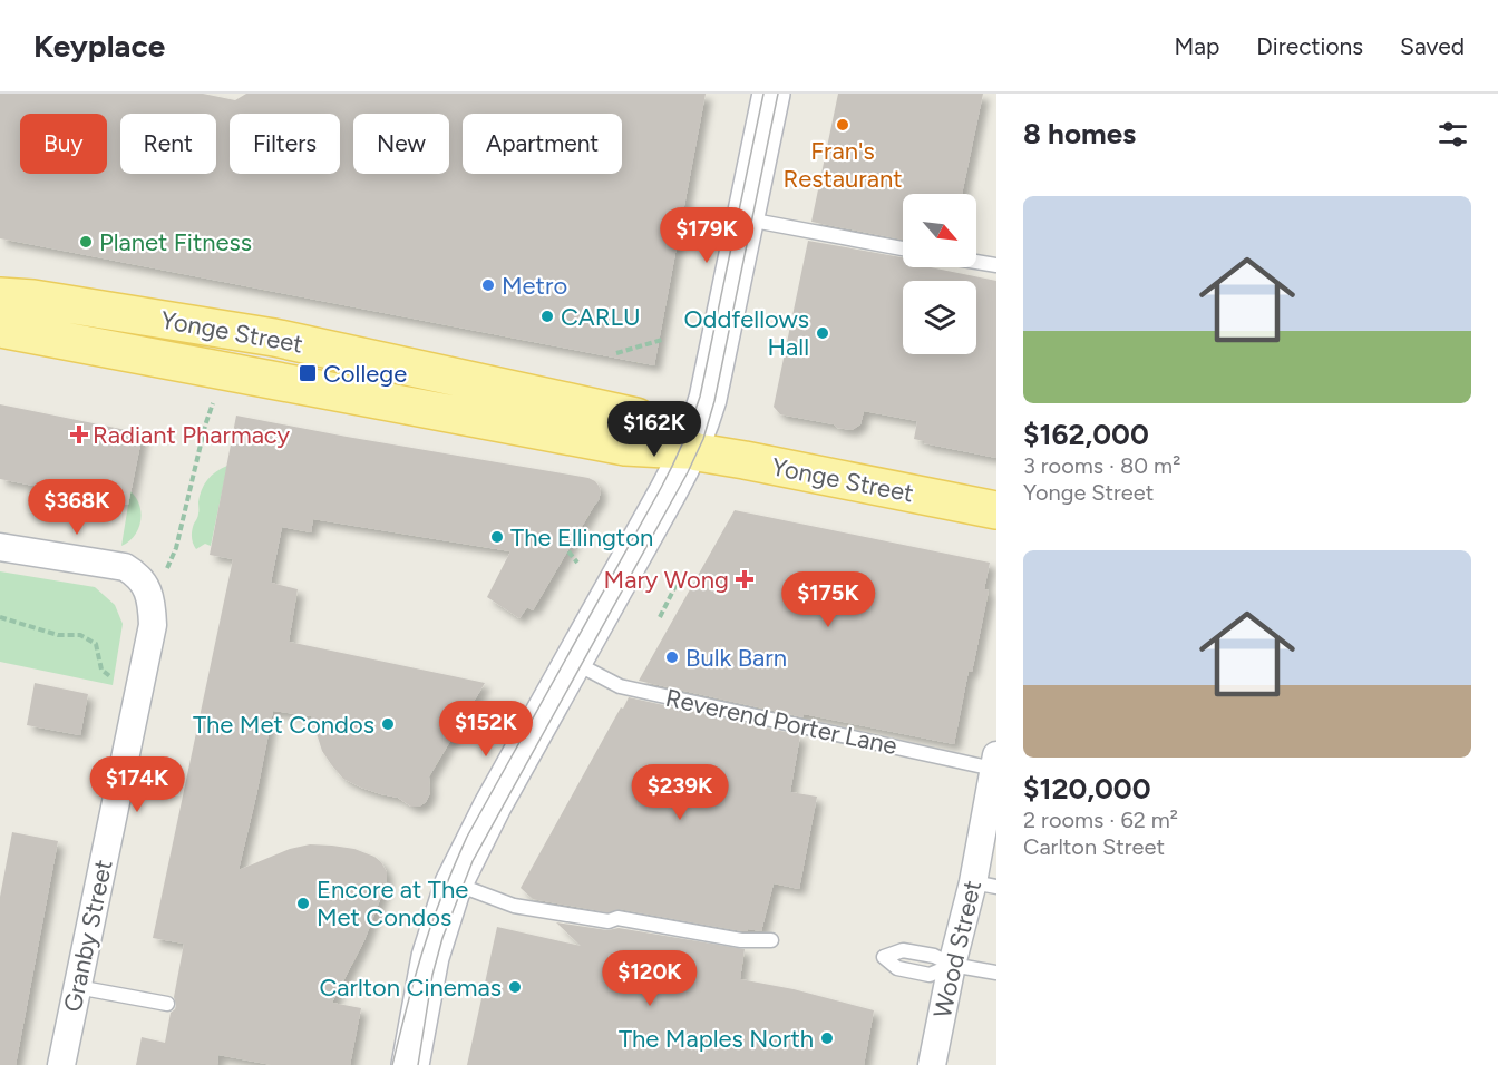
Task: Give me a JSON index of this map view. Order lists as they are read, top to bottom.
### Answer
{
  "streets": {
    "main road": ["Yonge Street"],
    "street": ["Granby Street", "Wood Street"],
    "lane": ["Reverend Porter Lane"]
  },
  "crossings": [
    ["Reverend Porter Lane", "Wood Street"]
  ],
  "places": {
    "other": [
      "Fran's Restaurant",
      "Planet Fitness",
      "Metro",
      "CARLU",
      "Oddfellows Hall",
      "The Ellington",
      "Bulk Barn",
      "The Met Condos",
      "Encore at The Met Condos",
      "Carlton Cinemas",
      "The Maples North"
    ],
    "transit": ["College"],
    "health": ["Radiant Pharmacy", "Mary Wong"]
  },
  "north": "bottom right",
  "page": {
    "header": "Keyplace",
    "nav": ["Map", "Directions", "Saved"],
    "heading": "8 homes",
    "chip": [
      "Buy",
      "Rent",
      "Filters",
      "New",
      "Apartment"
    ],
    "list": [
      {
        "name": "$162,000",
        "note": "3 rooms · 80 m² · Yonge Street"
      },
      {
        "name": "$120,000",
        "note": "2 rooms · 62 m² · Carlton Street"
      }
    ],
    "price": [
      "$179K",
      "$162K",
      "$368K",
      "$175K",
      "$152K",
      "$174K",
      "$239K",
      "$120K"
    ]
  }
}
